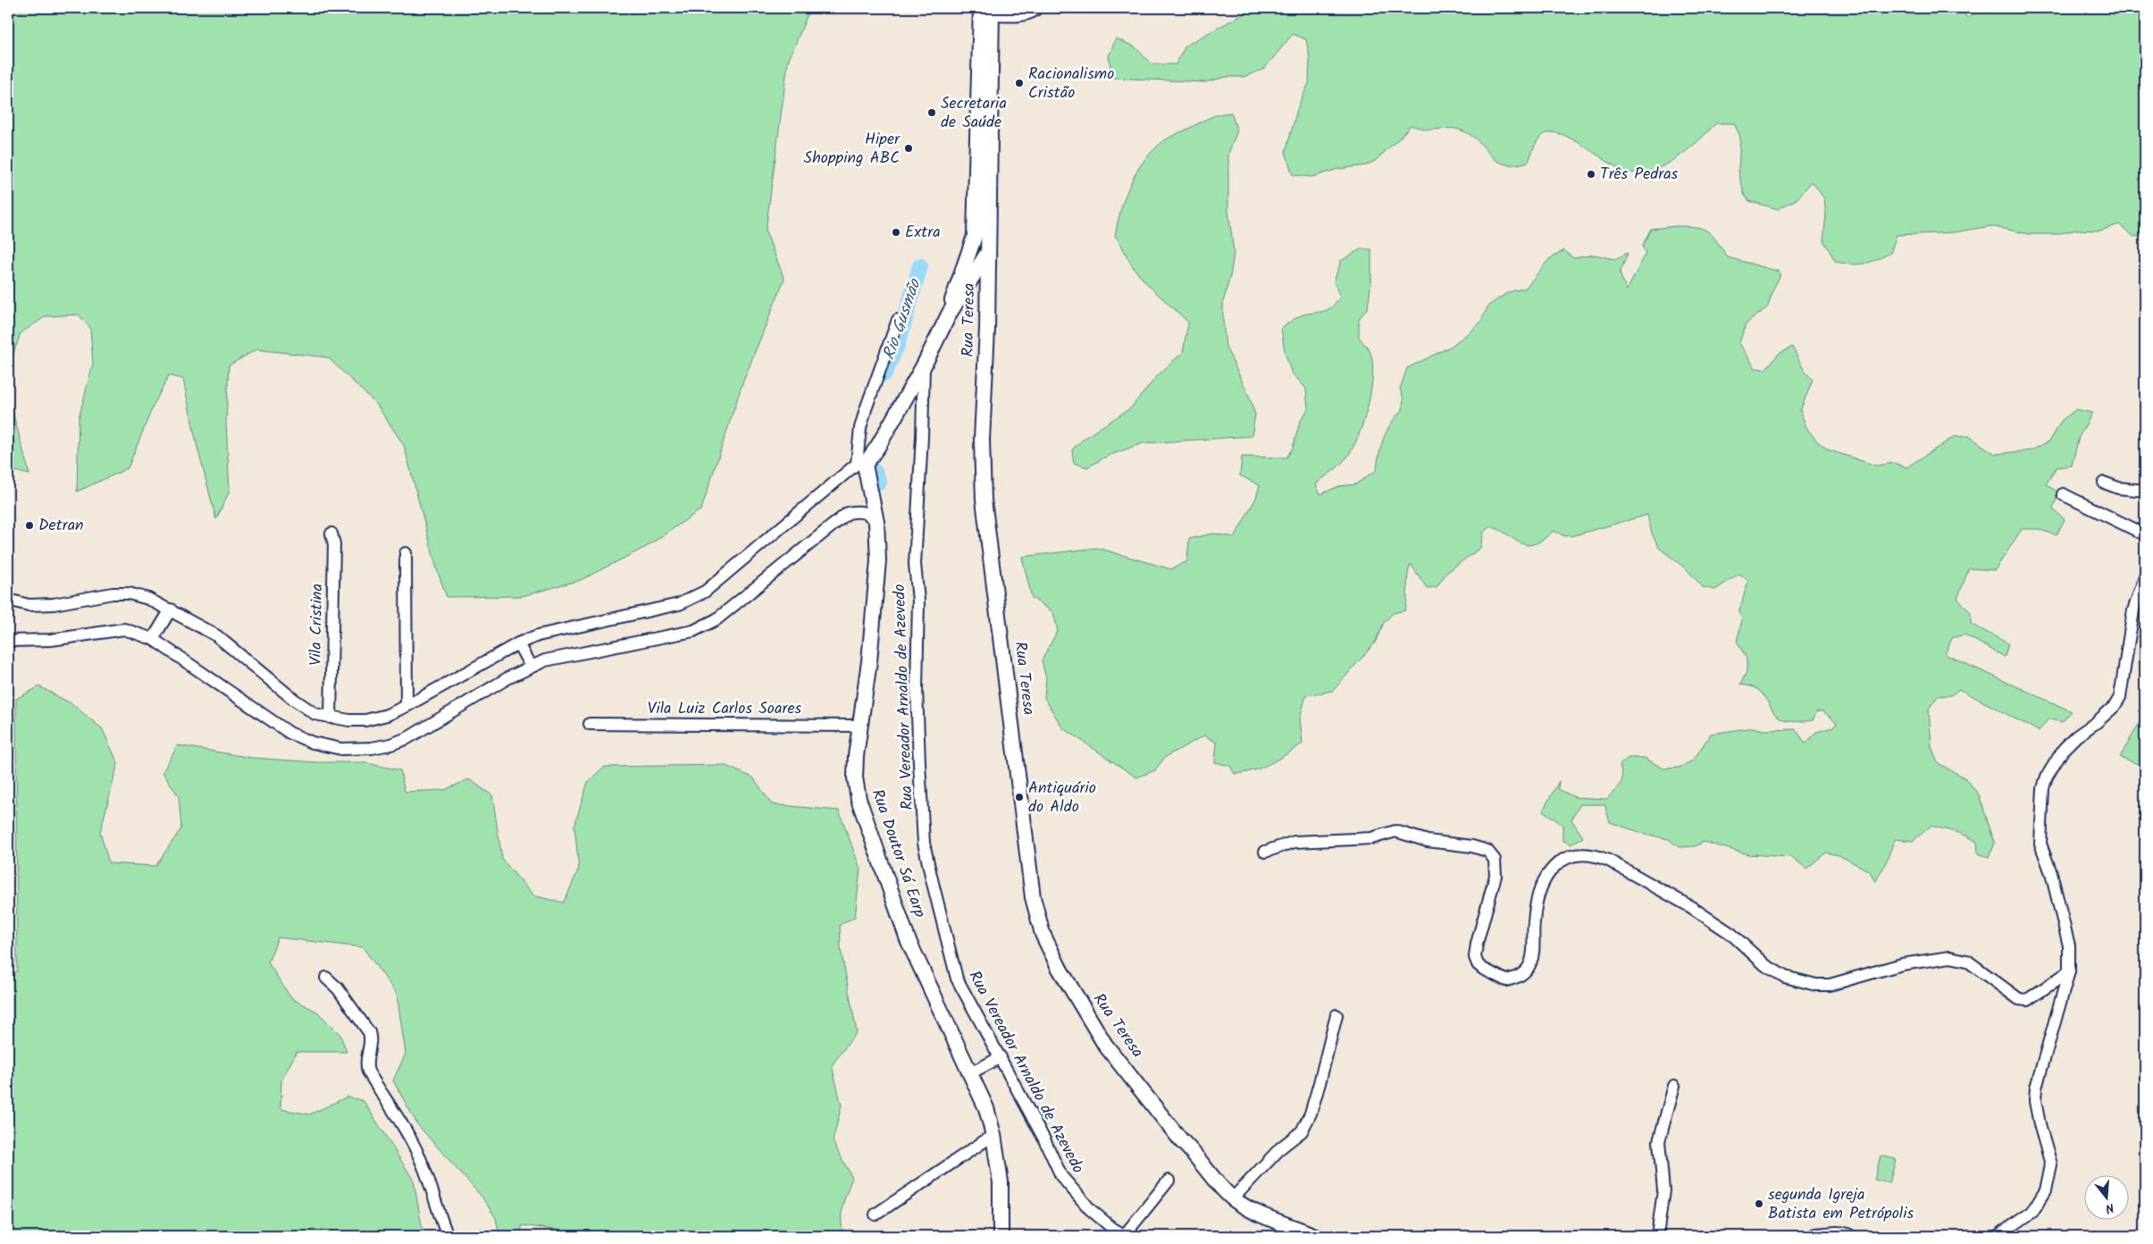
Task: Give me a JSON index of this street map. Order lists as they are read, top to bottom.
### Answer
{
  "streets": {
    "main road": ["Rua Teresa", "Rua Doutor Sá Earp"],
    "street": ["Vila Cristina", "Rua Vereador Arnaldo de Azevedo", "Vila Luiz Carlos Soares"]
  },
  "crossings": [
    ["Vila Luiz Carlos Soares", "Rua Doutor Sá Earp"]
  ],
  "water": ["Rio Gusmão"],
  "places": [
    "Racionalismo Cristão",
    "Secretaria de Saúde",
    "Hiper Shopping ABC",
    "Três Pedras",
    "Extra",
    "Detran",
    "Antiquário do Aldo",
    "segunda Igreja Batista em Petrópolis"
  ],
  "north": "bottom"
}
